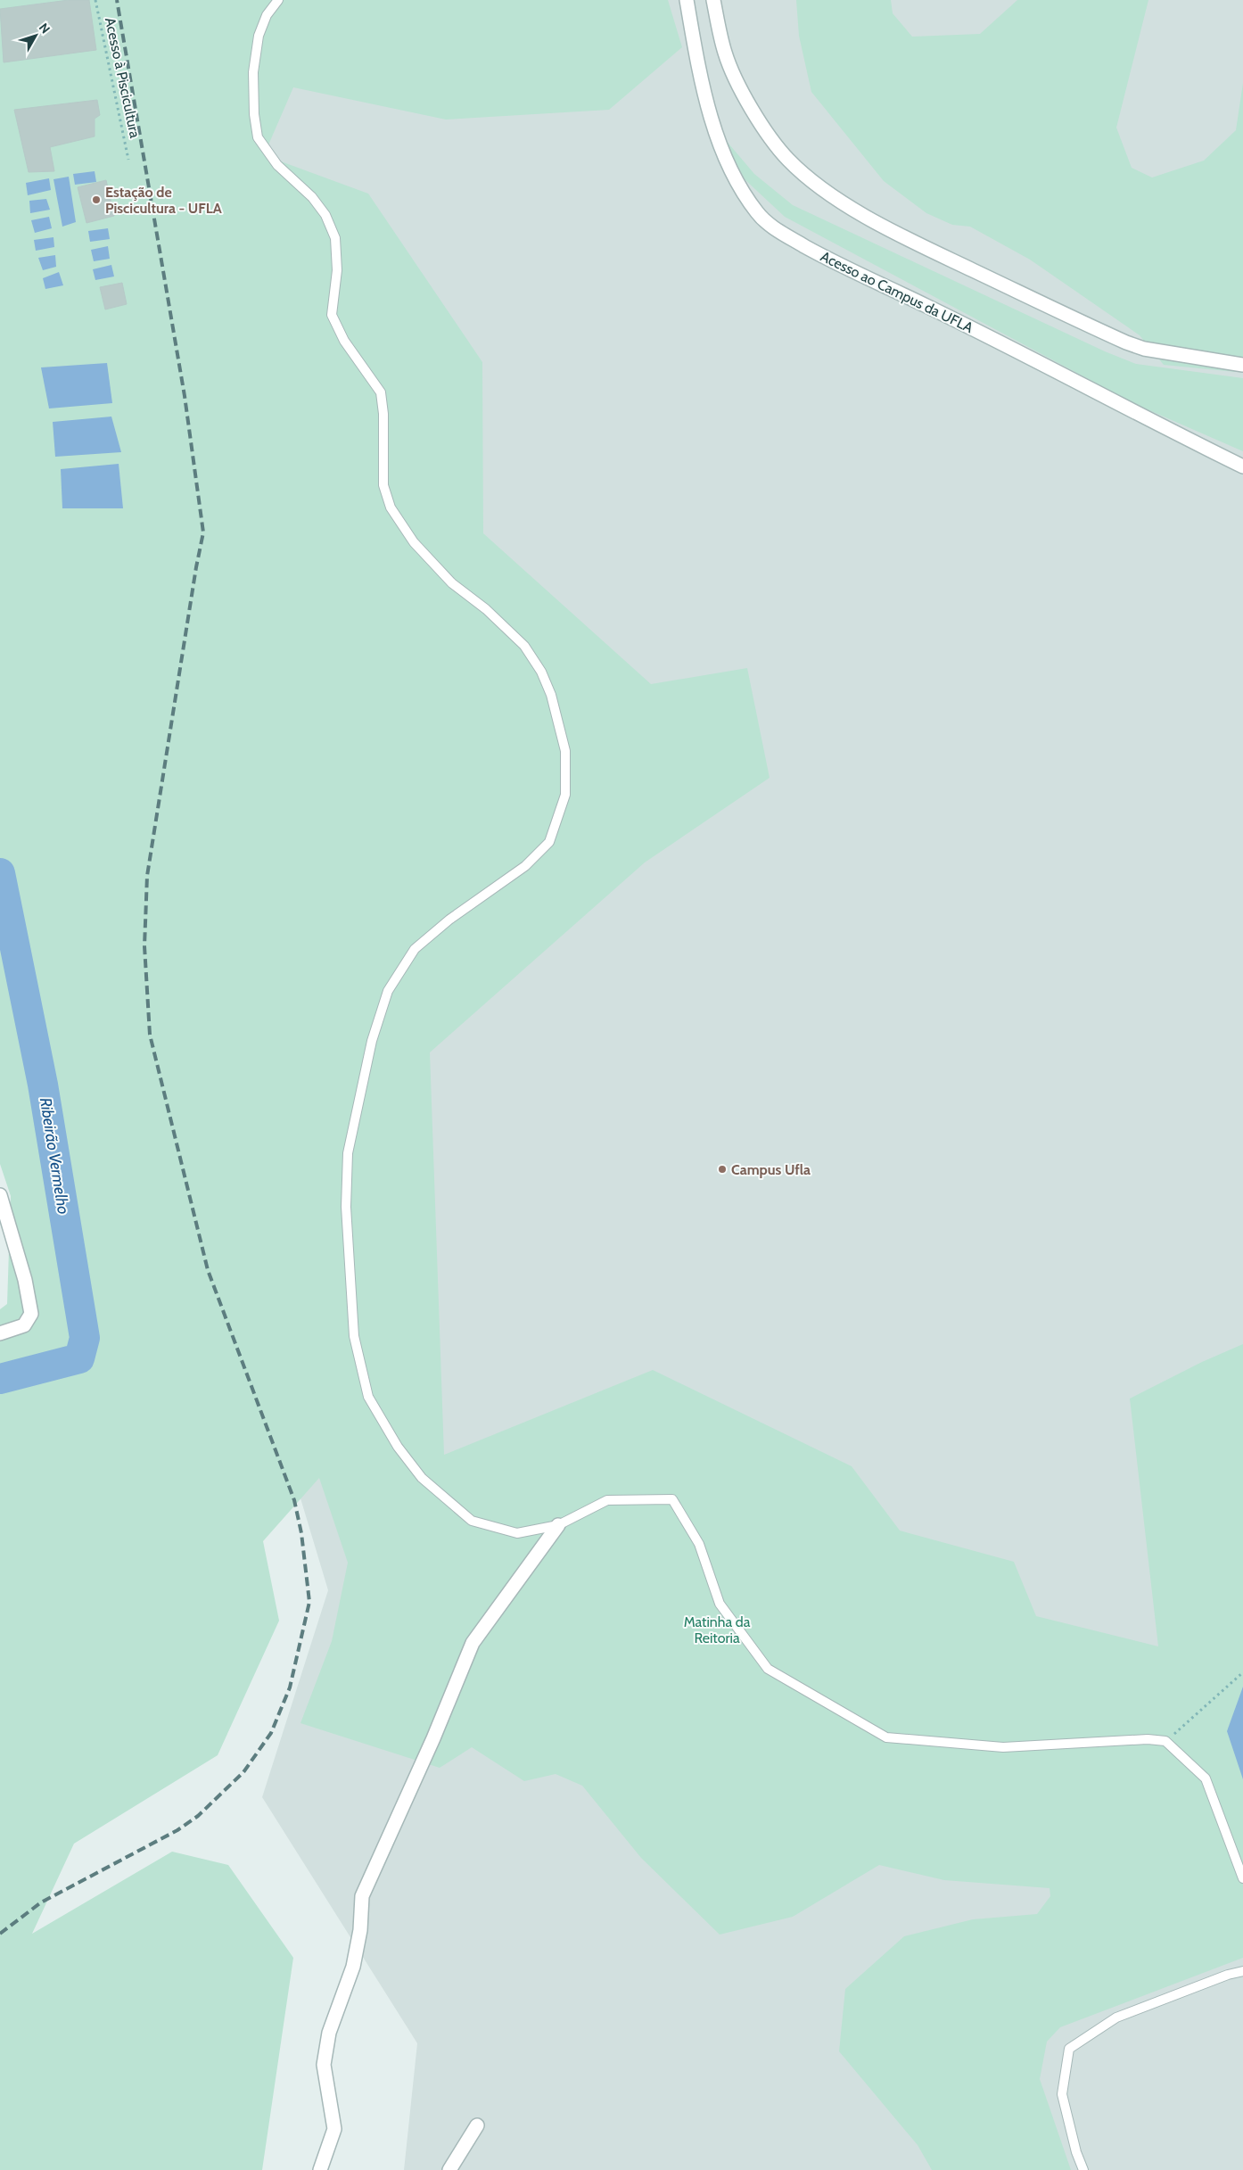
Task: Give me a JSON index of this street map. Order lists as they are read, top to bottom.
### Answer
{
  "streets": {
    "street": ["Acesso ao Campus da UFLA"],
    "path": ["Acesso à Piscicultura"]
  },
  "water": ["Ribeirão Vermelho"],
  "parks": ["Matinha da Reitoria"],
  "places": ["Estação de Piscicultura - UFLA", "Campus Ufla"],
  "north": "top right"
}
